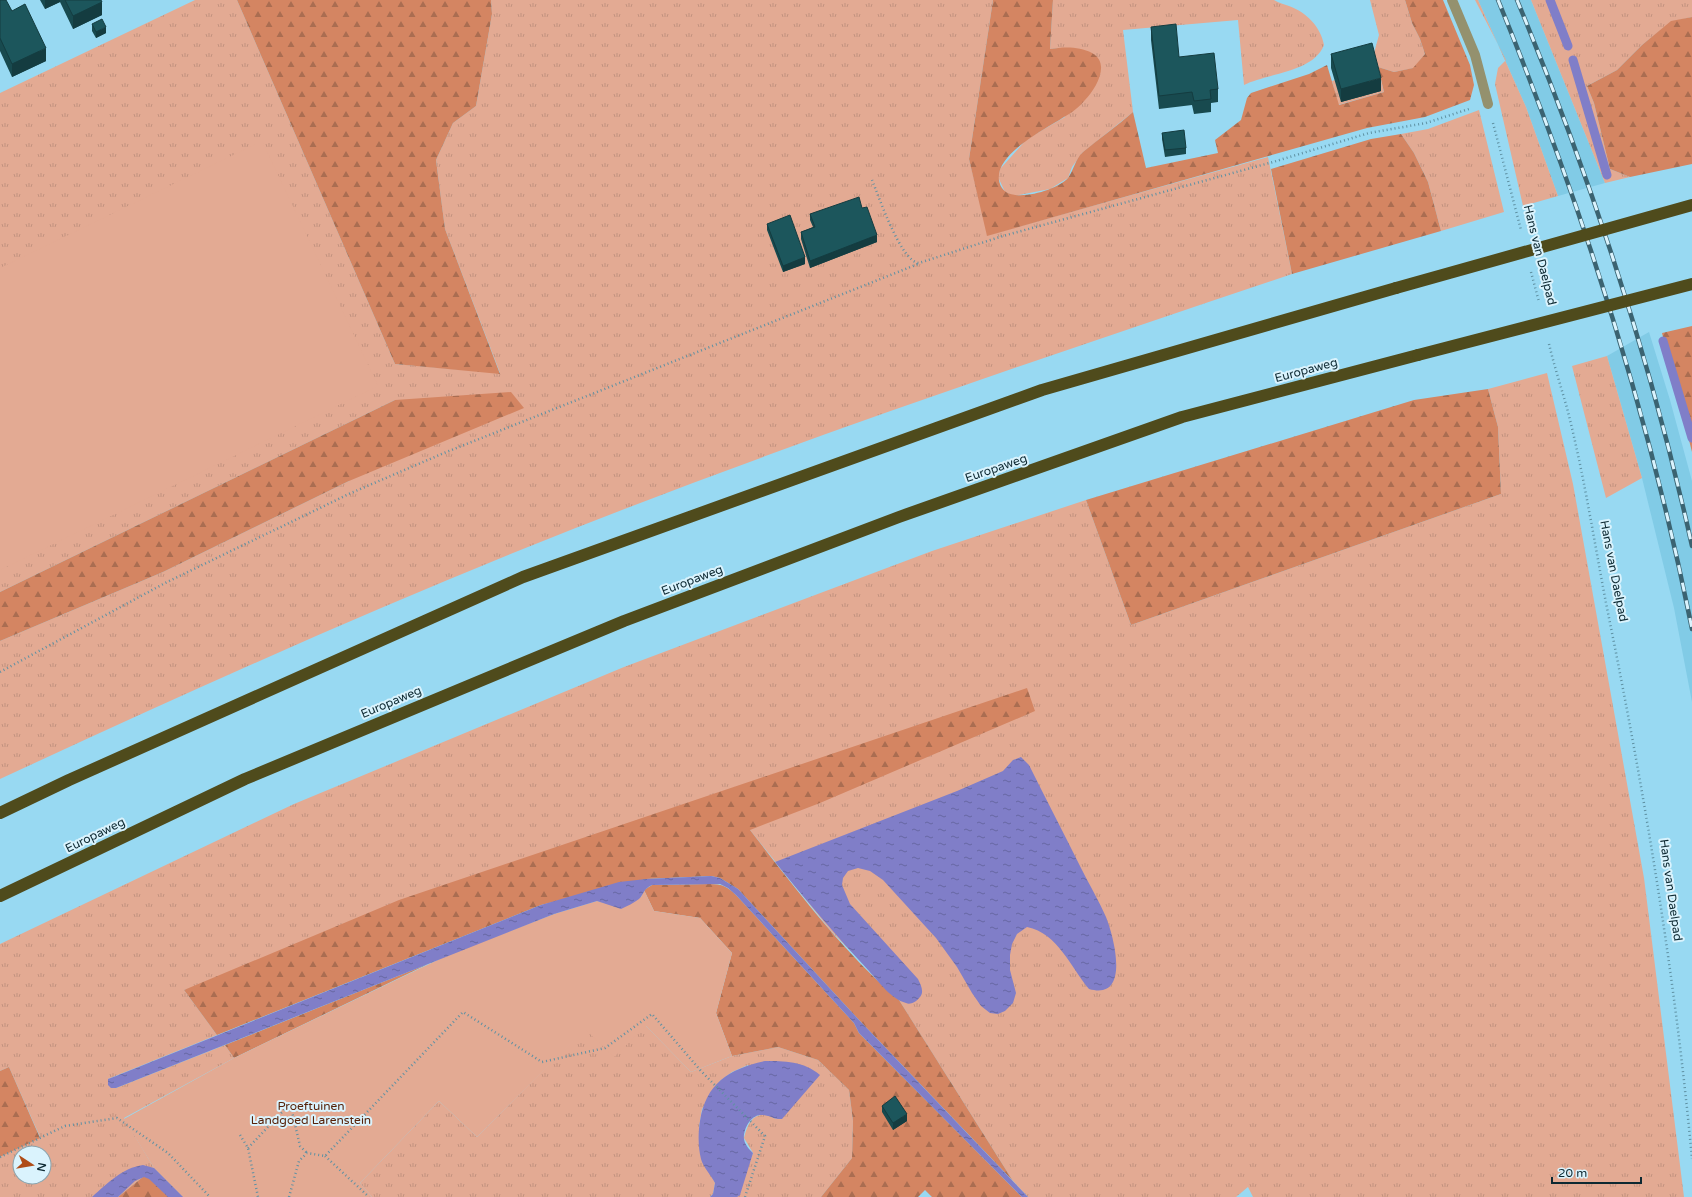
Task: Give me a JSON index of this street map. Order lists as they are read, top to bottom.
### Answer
{
  "streets": {
    "highway": ["Europaweg"],
    "path": ["Hans van Daelpad"]
  },
  "parks": ["Proeftuinen Landgoed Larenstein"],
  "scale_bar": "20 m",
  "north": "right"
}
